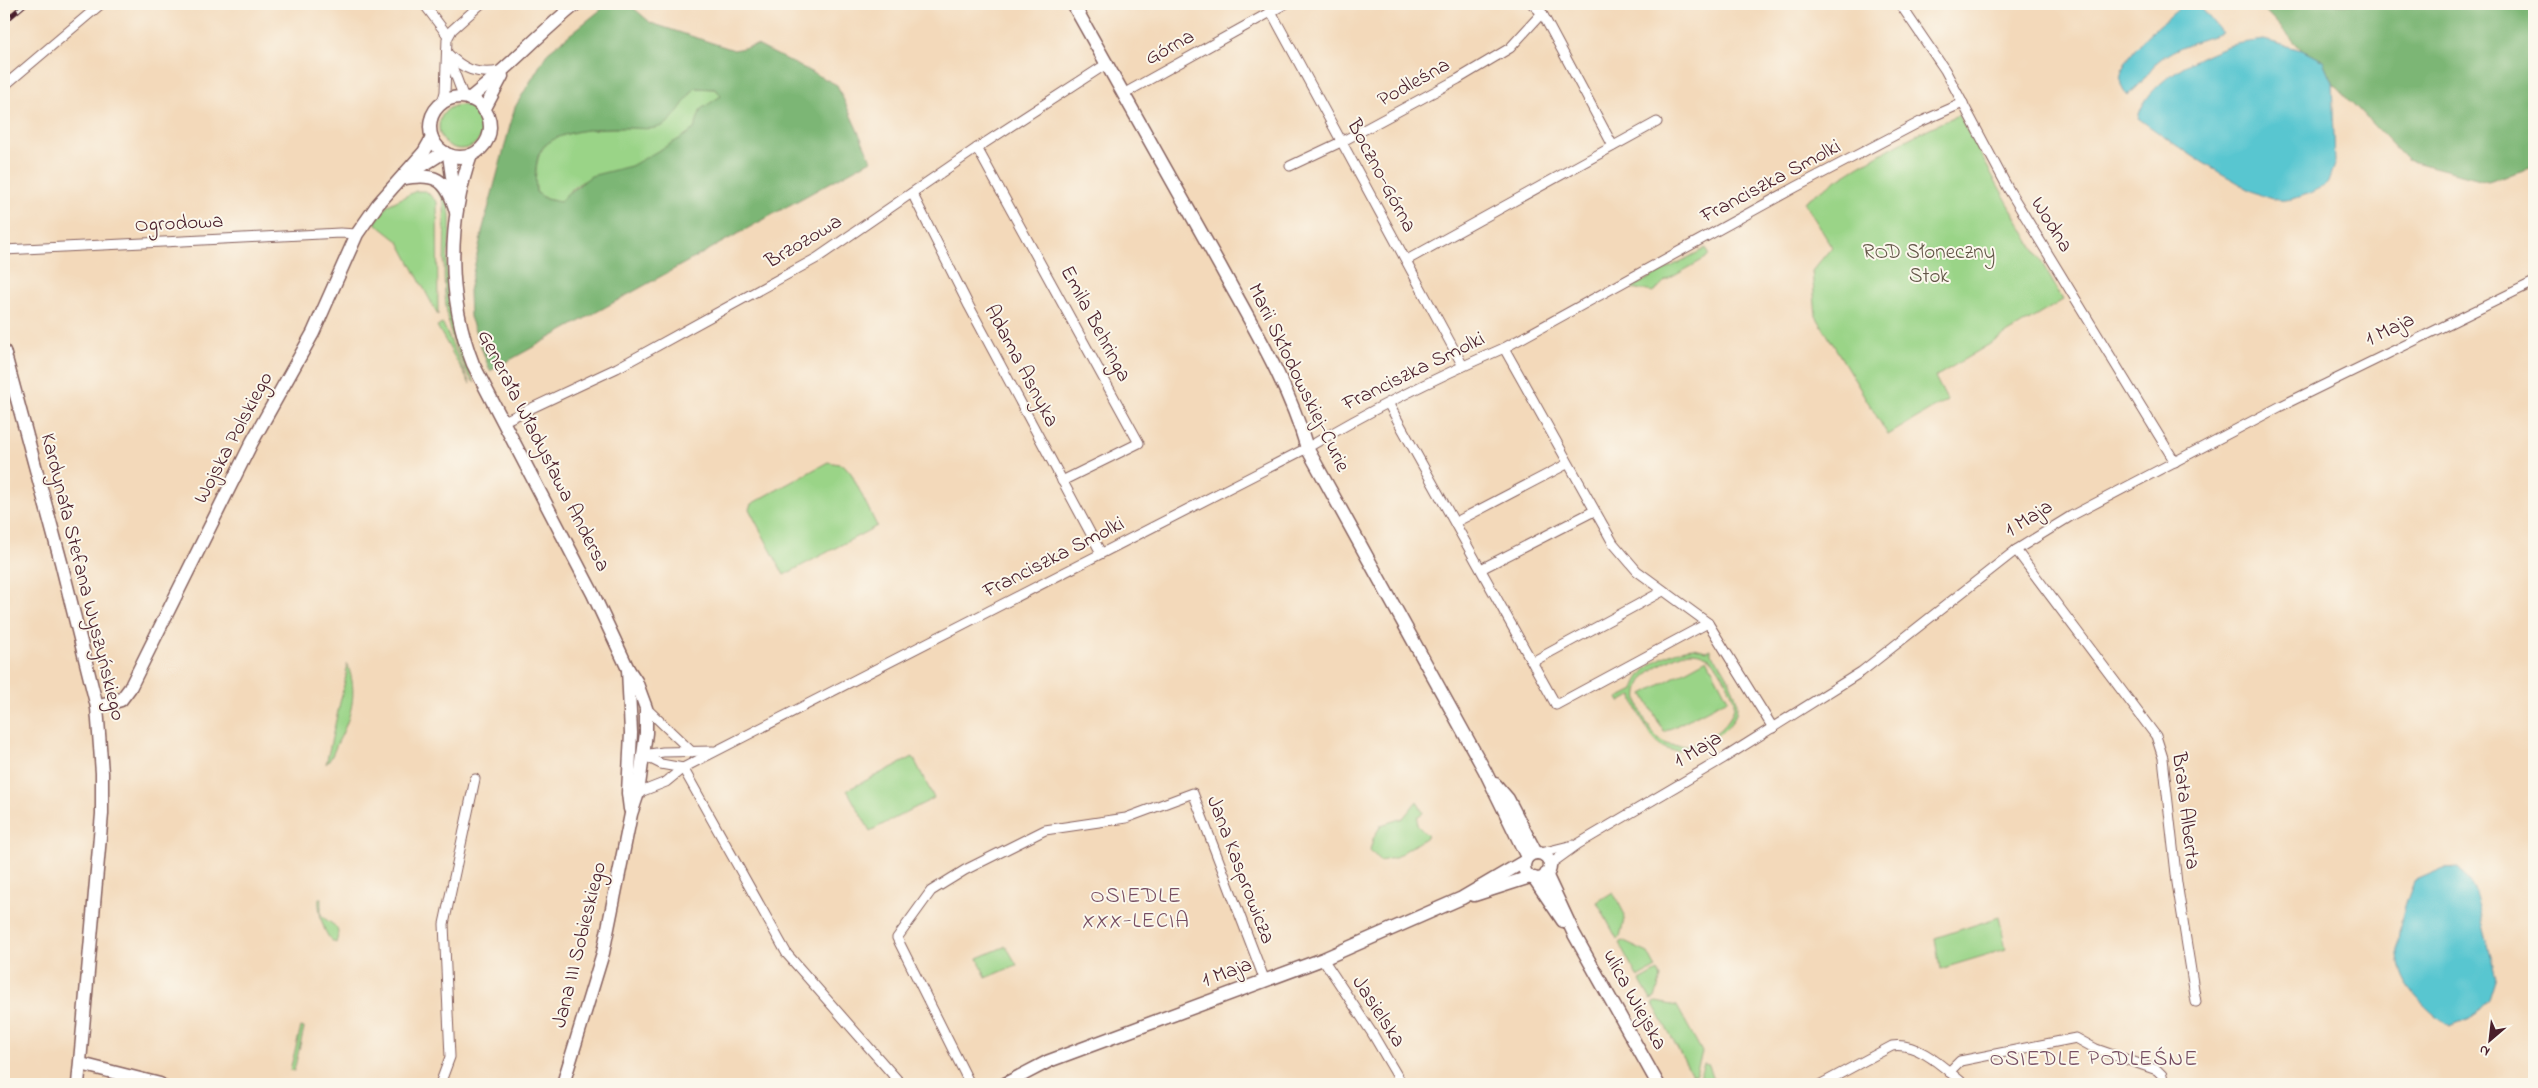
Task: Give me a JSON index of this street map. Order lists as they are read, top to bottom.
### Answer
{
  "streets": {
    "street": [
      "Górna",
      "Podleśna",
      "Boczno-Górna",
      "Franciszka Smolki",
      "Ogrodowa",
      "Wodna",
      "Brzozowa",
      "Emila Behringa",
      "1 Maja",
      "Adama Asnyka",
      "Marii Skłodowskiej-Curie",
      "Wojska Polskiego",
      "Generała Władysława Andersa",
      "Kardynała Stefana Wyszyńskiego",
      "Brata Alberta",
      "Jana Kasprowicza",
      "Jana III Sobieskiego",
      "ulica Wiejska",
      "Jasielska"
    ]
  },
  "crossings": [
    ["Górna", "Boczno-Górna"],
    ["Górna", "Marii Skłodowskiej-Curie"],
    ["Podleśna", "Boczno-Górna"],
    ["Boczno-Górna", "Franciszka Smolki"],
    ["Franciszka Smolki", "Wodna"],
    ["Franciszka Smolki", "Adama Asnyka"],
    ["Franciszka Smolki", "Marii Skłodowskiej-Curie"],
    ["Franciszka Smolki", "Generała Władysława Andersa"],
    ["Franciszka Smolki", "Jana III Sobieskiego"],
    ["Ogrodowa", "Wojska Polskiego"],
    ["Wodna", "1 Maja"],
    ["Brzozowa", "Emila Behringa"],
    ["Brzozowa", "Adama Asnyka"],
    ["Brzozowa", "Marii Skłodowskiej-Curie"],
    ["Brzozowa", "Generała Władysława Andersa"],
    ["Emila Behringa", "Adama Asnyka"],
    ["1 Maja", "Marii Skłodowskiej-Curie"],
    ["1 Maja", "Brata Alberta"],
    ["1 Maja", "Jana Kasprowicza"],
    ["1 Maja", "ulica Wiejska"],
    ["1 Maja", "Jasielska"],
    ["Wojska Polskiego", "Generała Władysława Andersa"],
    ["Wojska Polskiego", "Kardynała Stefana Wyszyńskiego"],
    ["Generała Władysława Andersa", "Jana III Sobieskiego"]
  ],
  "districts": ["OSIEDLE XXX-LECIA", "OSIEDLE PODLEŚNE"],
  "parks": ["ROD Słoneczny Stok"],
  "north": "bottom left"
}
